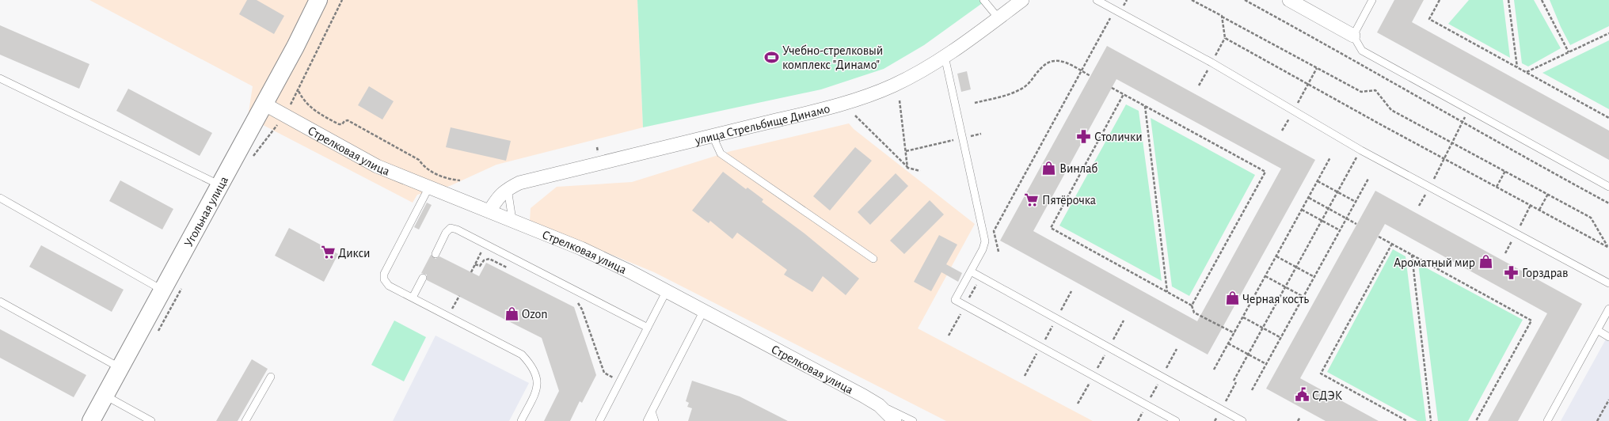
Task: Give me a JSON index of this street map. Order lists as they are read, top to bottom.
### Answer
{
  "streets": {
    "street": ["улица Стрельбище Динамо", "Стрелковая улица", "Угольная улица"]
  },
  "crossings": [
    ["улица Стрельбище Динамо", "Стрелковая улица"],
    ["Стрелковая улица", "Угольная улица"]
  ],
  "places": {
    "sports": ["Учебно-стрелковый комплекс \"Динамо\""],
    "pharmacy": ["Столички", "Горздрав"],
    "shop": [
      "Винлаб",
      "Ароматный мир",
      "Черная кость",
      "Ozon"
    ],
    "supermarket": ["Пятёрочка", "Дикси"],
    "public building": ["СДЭК"]
  }
}
